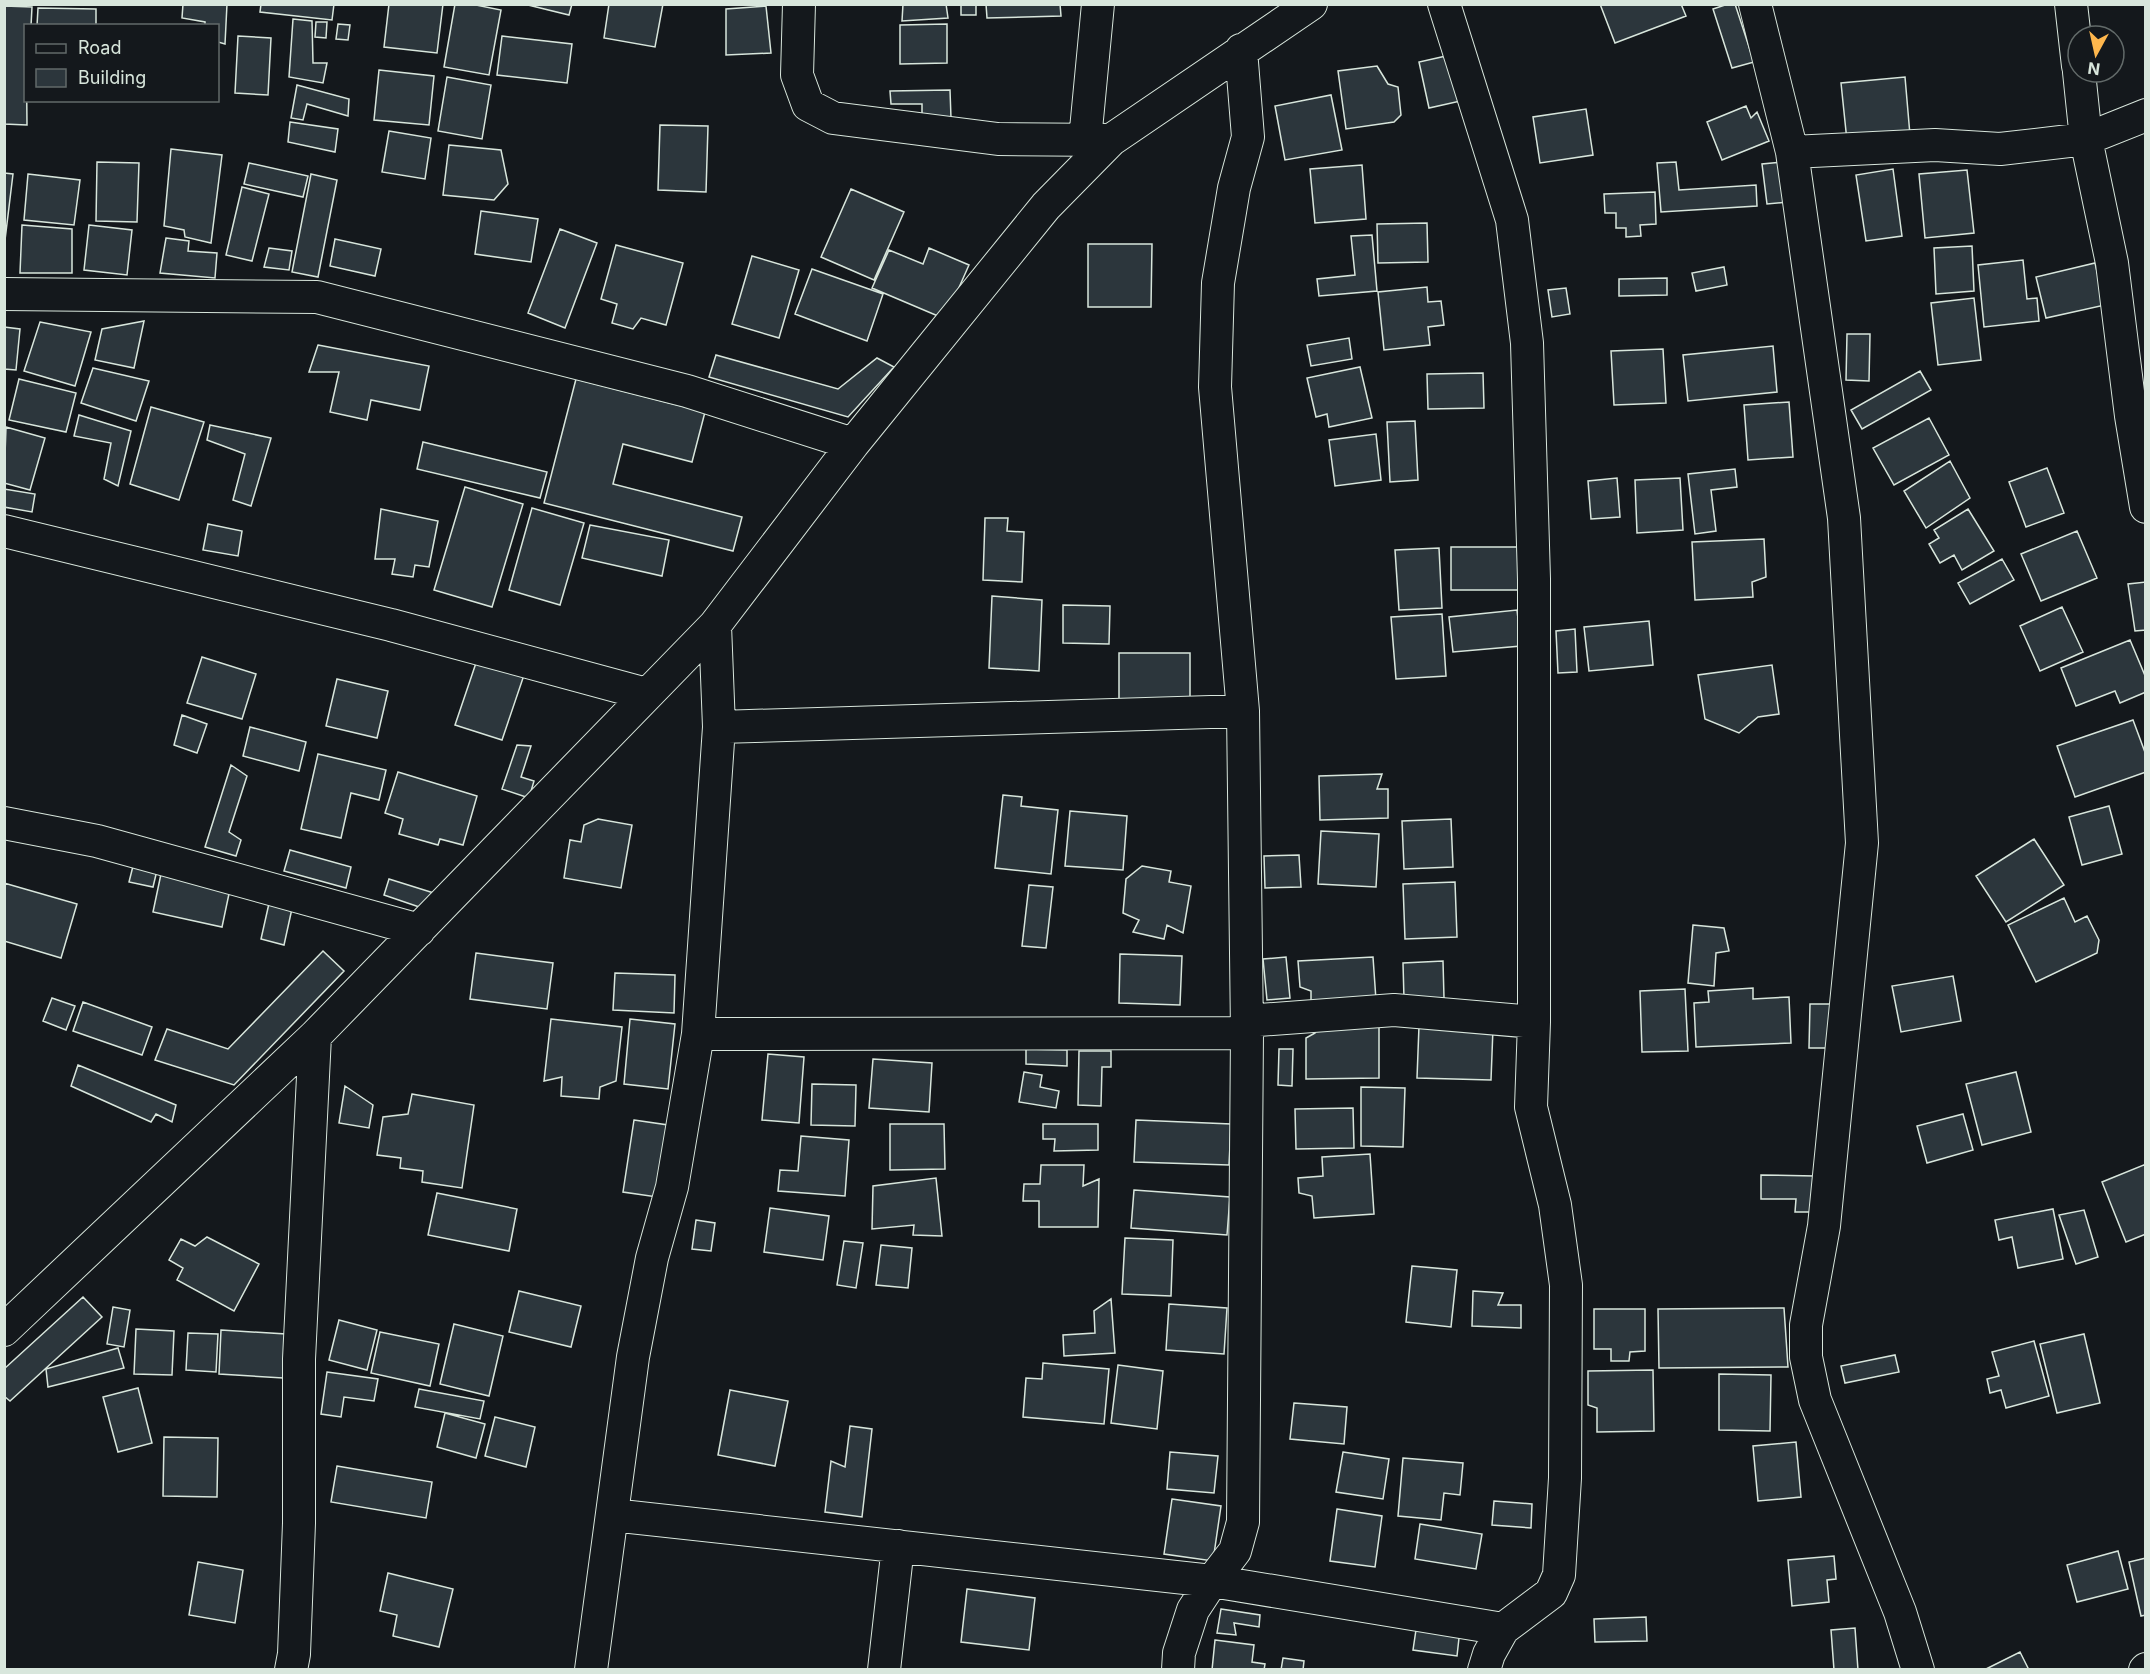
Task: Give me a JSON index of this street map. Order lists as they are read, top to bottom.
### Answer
{
  "legend": ["Road", "Building"],
  "north": "bottom"
}
